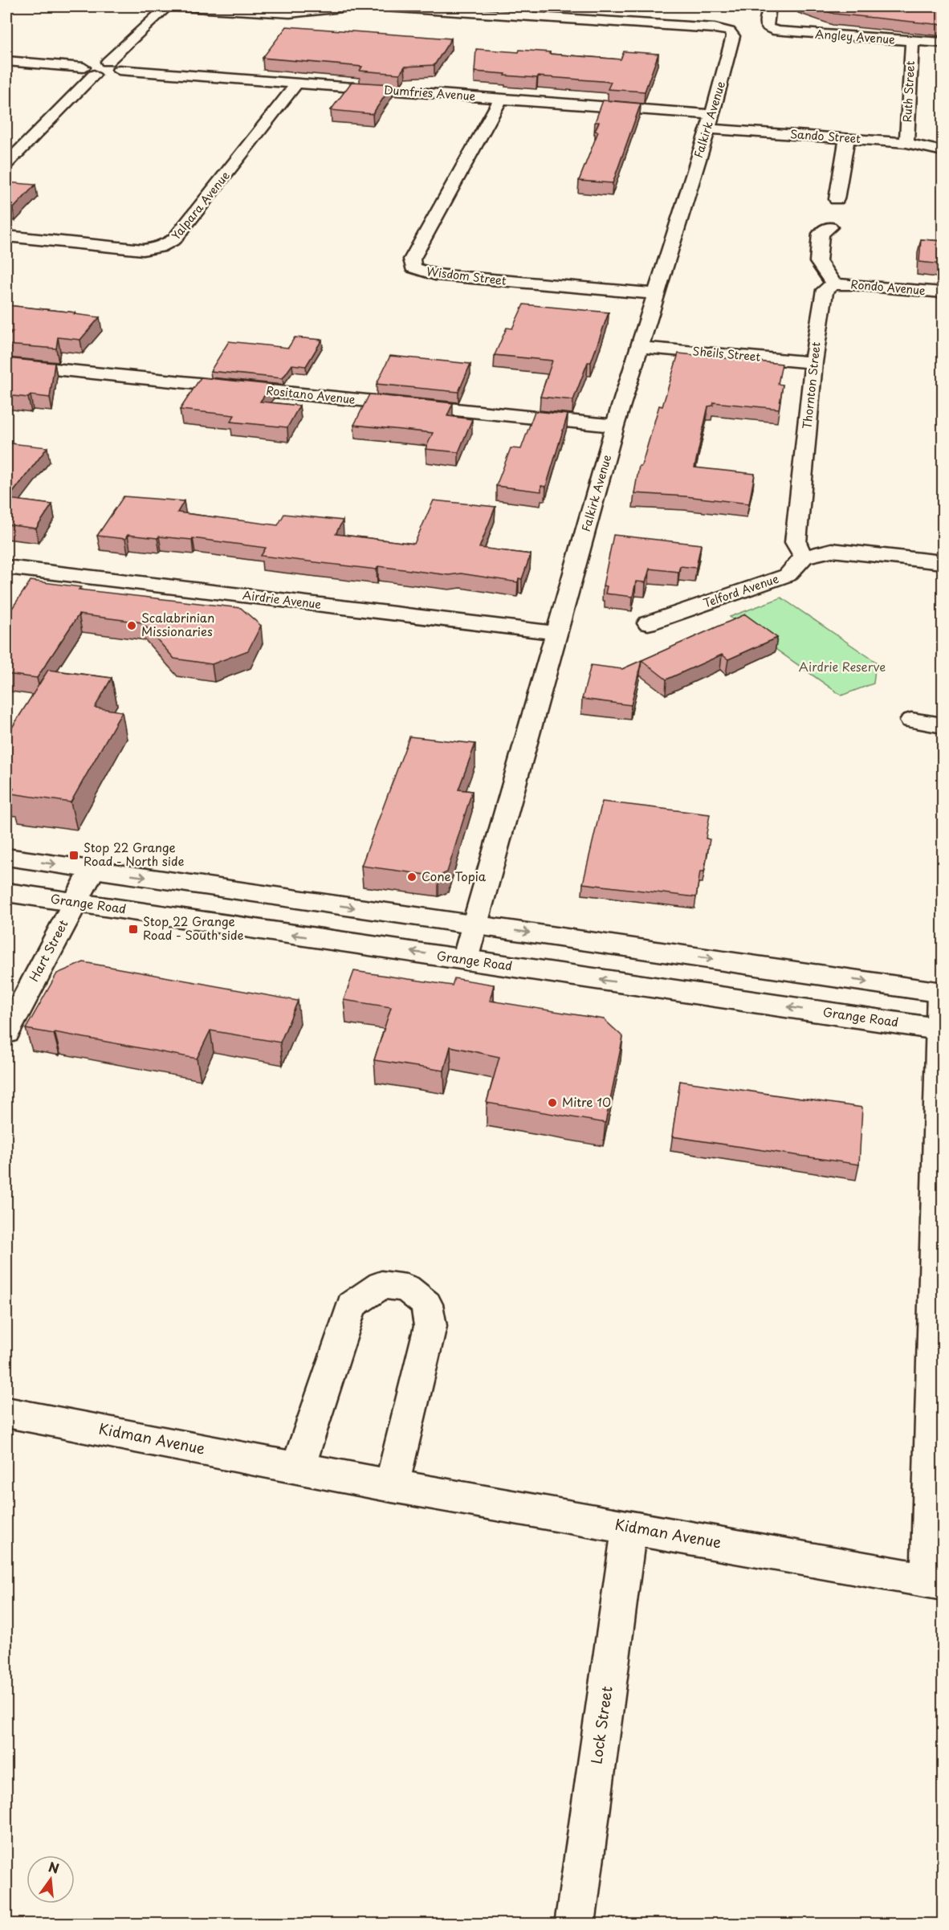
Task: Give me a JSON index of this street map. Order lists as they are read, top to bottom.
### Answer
{
  "streets": {
    "street": [
      "Angley Avenue",
      "Ruth Street",
      "Dumfries Avenue",
      "Falkirk Avenue",
      "Sando Street",
      "Yalpara Avenue",
      "Wisdom Street",
      "Rondo Avenue",
      "Sheils Street",
      "Thornton Street",
      "Rositano Avenue",
      "Telford Avenue",
      "Airdrie Avenue",
      "Grange Road",
      "Hart Street",
      "Kidman Avenue",
      "Lock Street"
    ]
  },
  "crossings": [
    ["Angley Avenue", "Ruth Street"],
    ["Ruth Street", "Sando Street"],
    ["Dumfries Avenue", "Falkirk Avenue"],
    ["Dumfries Avenue", "Sando Street"],
    ["Dumfries Avenue", "Yalpara Avenue"],
    ["Dumfries Avenue", "Wisdom Street"],
    ["Falkirk Avenue", "Sando Street"],
    ["Falkirk Avenue", "Wisdom Street"],
    ["Falkirk Avenue", "Sheils Street"],
    ["Falkirk Avenue", "Rositano Avenue"],
    ["Falkirk Avenue", "Airdrie Avenue"],
    ["Falkirk Avenue", "Grange Road"],
    ["Rondo Avenue", "Thornton Street"],
    ["Sheils Street", "Thornton Street"],
    ["Thornton Street", "Telford Avenue"],
    ["Grange Road", "Hart Street"],
    ["Kidman Avenue", "Lock Street"]
  ],
  "parks": ["Airdrie Reserve"],
  "places": {
    "other": ["Scalabrinian Missionaries", "Cone Topia", "Mitre 10"],
    "transit": ["Stop 22 Grange Road - North side", "Stop 22 Grange Road - South side"]
  },
  "north": "top"
}
